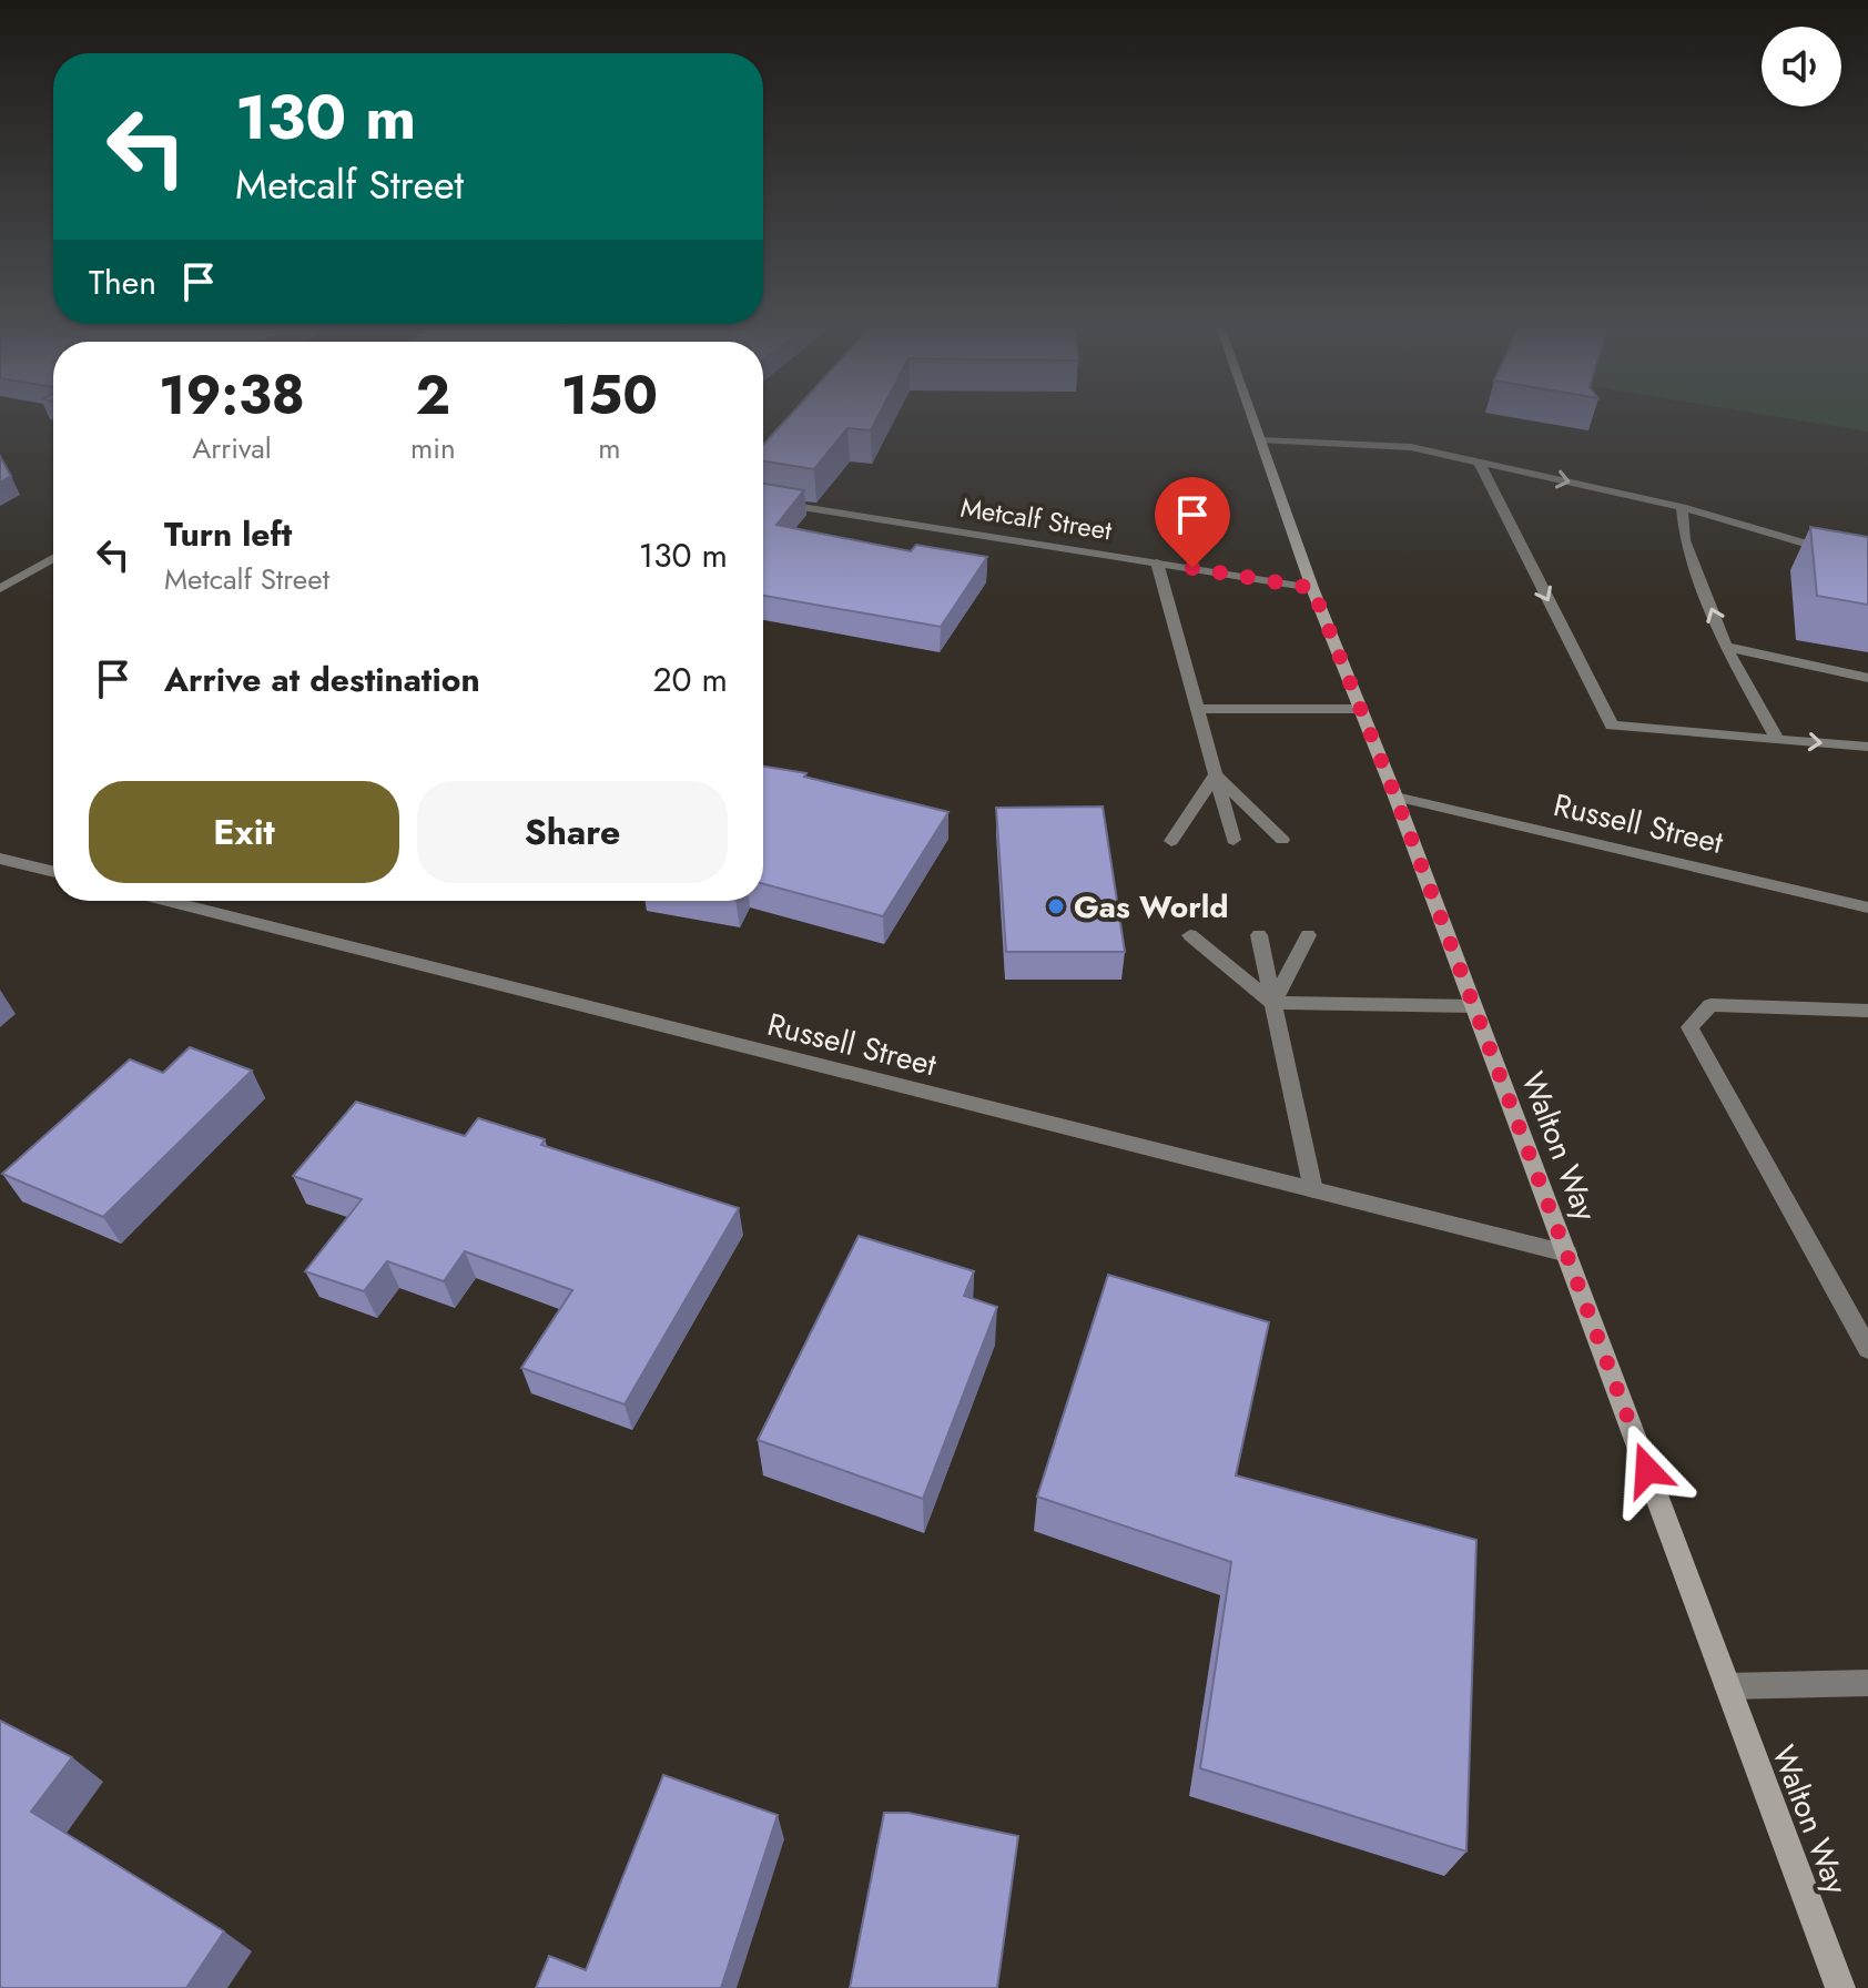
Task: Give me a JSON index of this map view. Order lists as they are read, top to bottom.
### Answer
{
  "streets": {
    "main road": ["Walton Way"],
    "street": ["Metcalf Street", "Russell Street"]
  },
  "crossings": [
    ["Metcalf Street", "Walton Way"],
    ["Russell Street", "Walton Way"]
  ],
  "places": ["Gas World"],
  "page": {
    "turn": ["130 m", "Metcalf Street"],
    "then": "Then",
    "eta": [
      "19:38",
      "Arrival",
      "2",
      "min",
      "150",
      "m"
    ],
    "list": [
      {
        "name": "Turn left",
        "note": "Metcalf Street",
        "value": "130 m"
      },
      {
        "name": "Arrive at destination",
        "value": "20 m"
      }
    ],
    "buttons": ["Exit", "Share"]
  }
}
